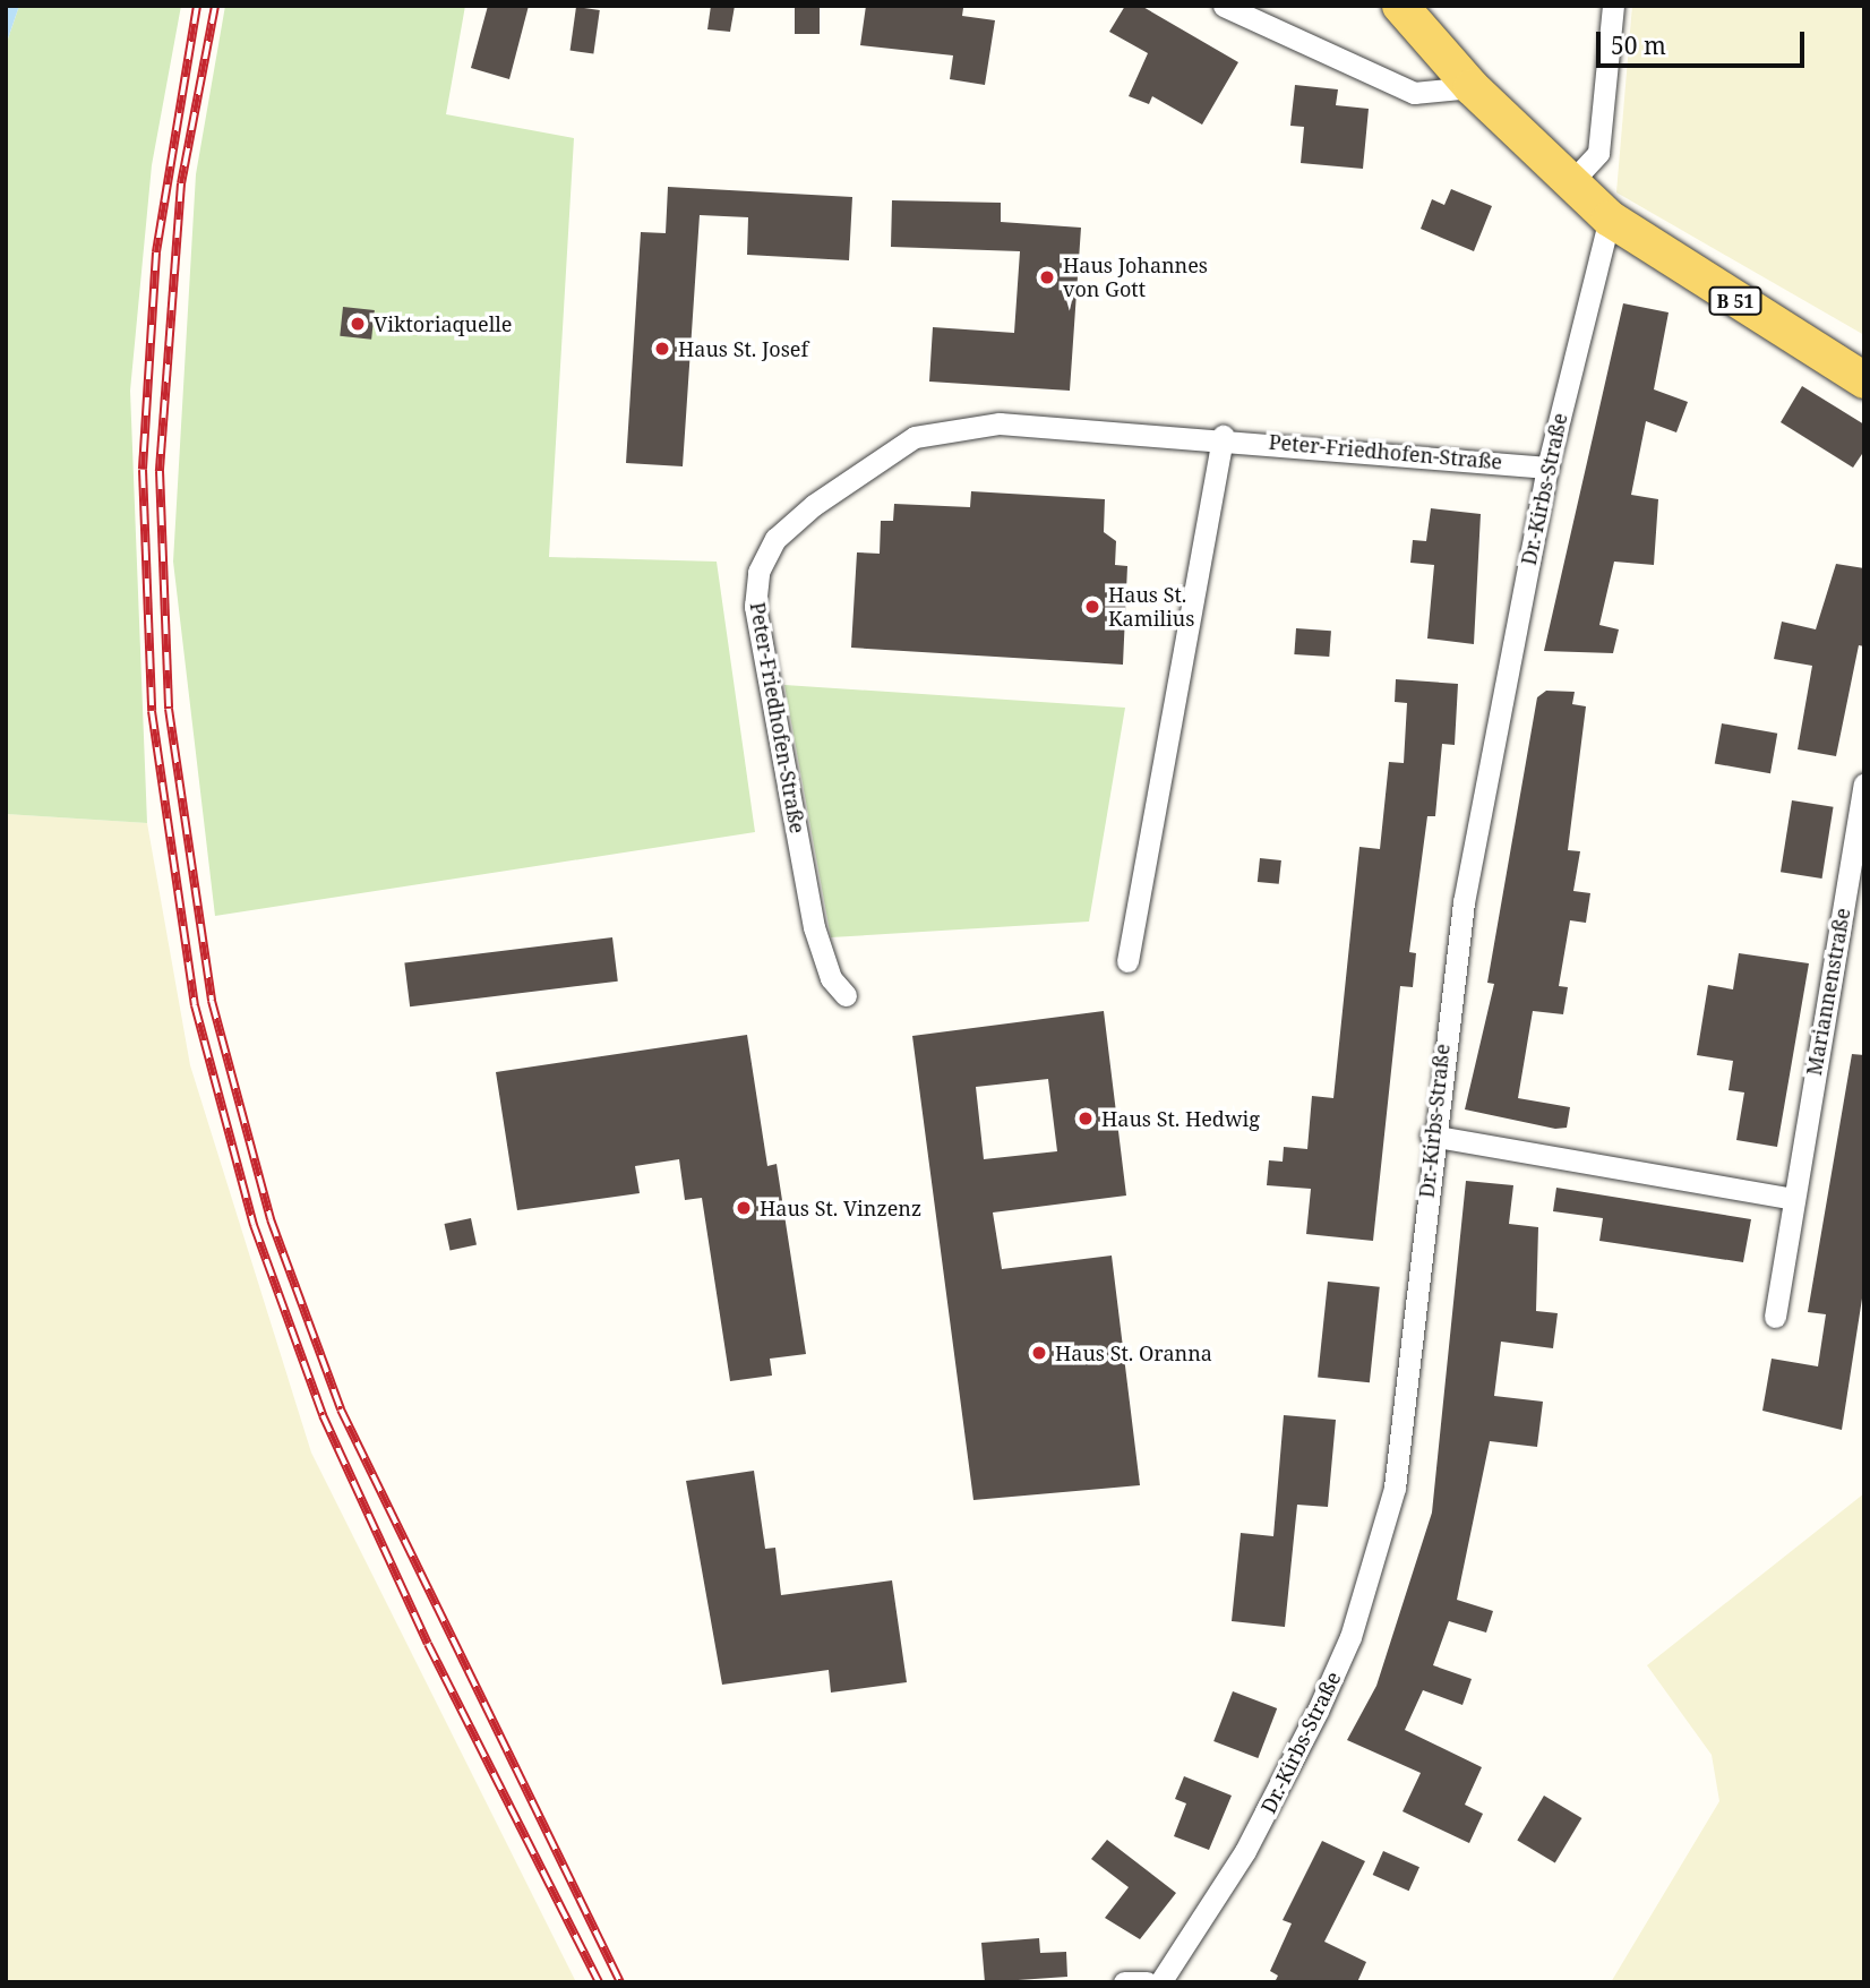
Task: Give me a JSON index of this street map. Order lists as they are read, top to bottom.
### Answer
{
  "streets": {
    "main road": ["B 51"],
    "street": ["Peter-Friedhofen-Straße", "Dr.-Kirbs-Straße", "Mariannenstraße"]
  },
  "crossings": [
    ["B 51", "Dr.-Kirbs-Straße"],
    ["Peter-Friedhofen-Straße", "Dr.-Kirbs-Straße"]
  ],
  "places": [
    "Haus Johannes von Gott",
    "Viktoriaquelle",
    "Haus St. Josef",
    "Haus St. Kamilius",
    "Haus St. Hedwig",
    "Haus St. Vinzenz",
    "Haus St. Oranna"
  ],
  "scale_bar": "50 m"
}
